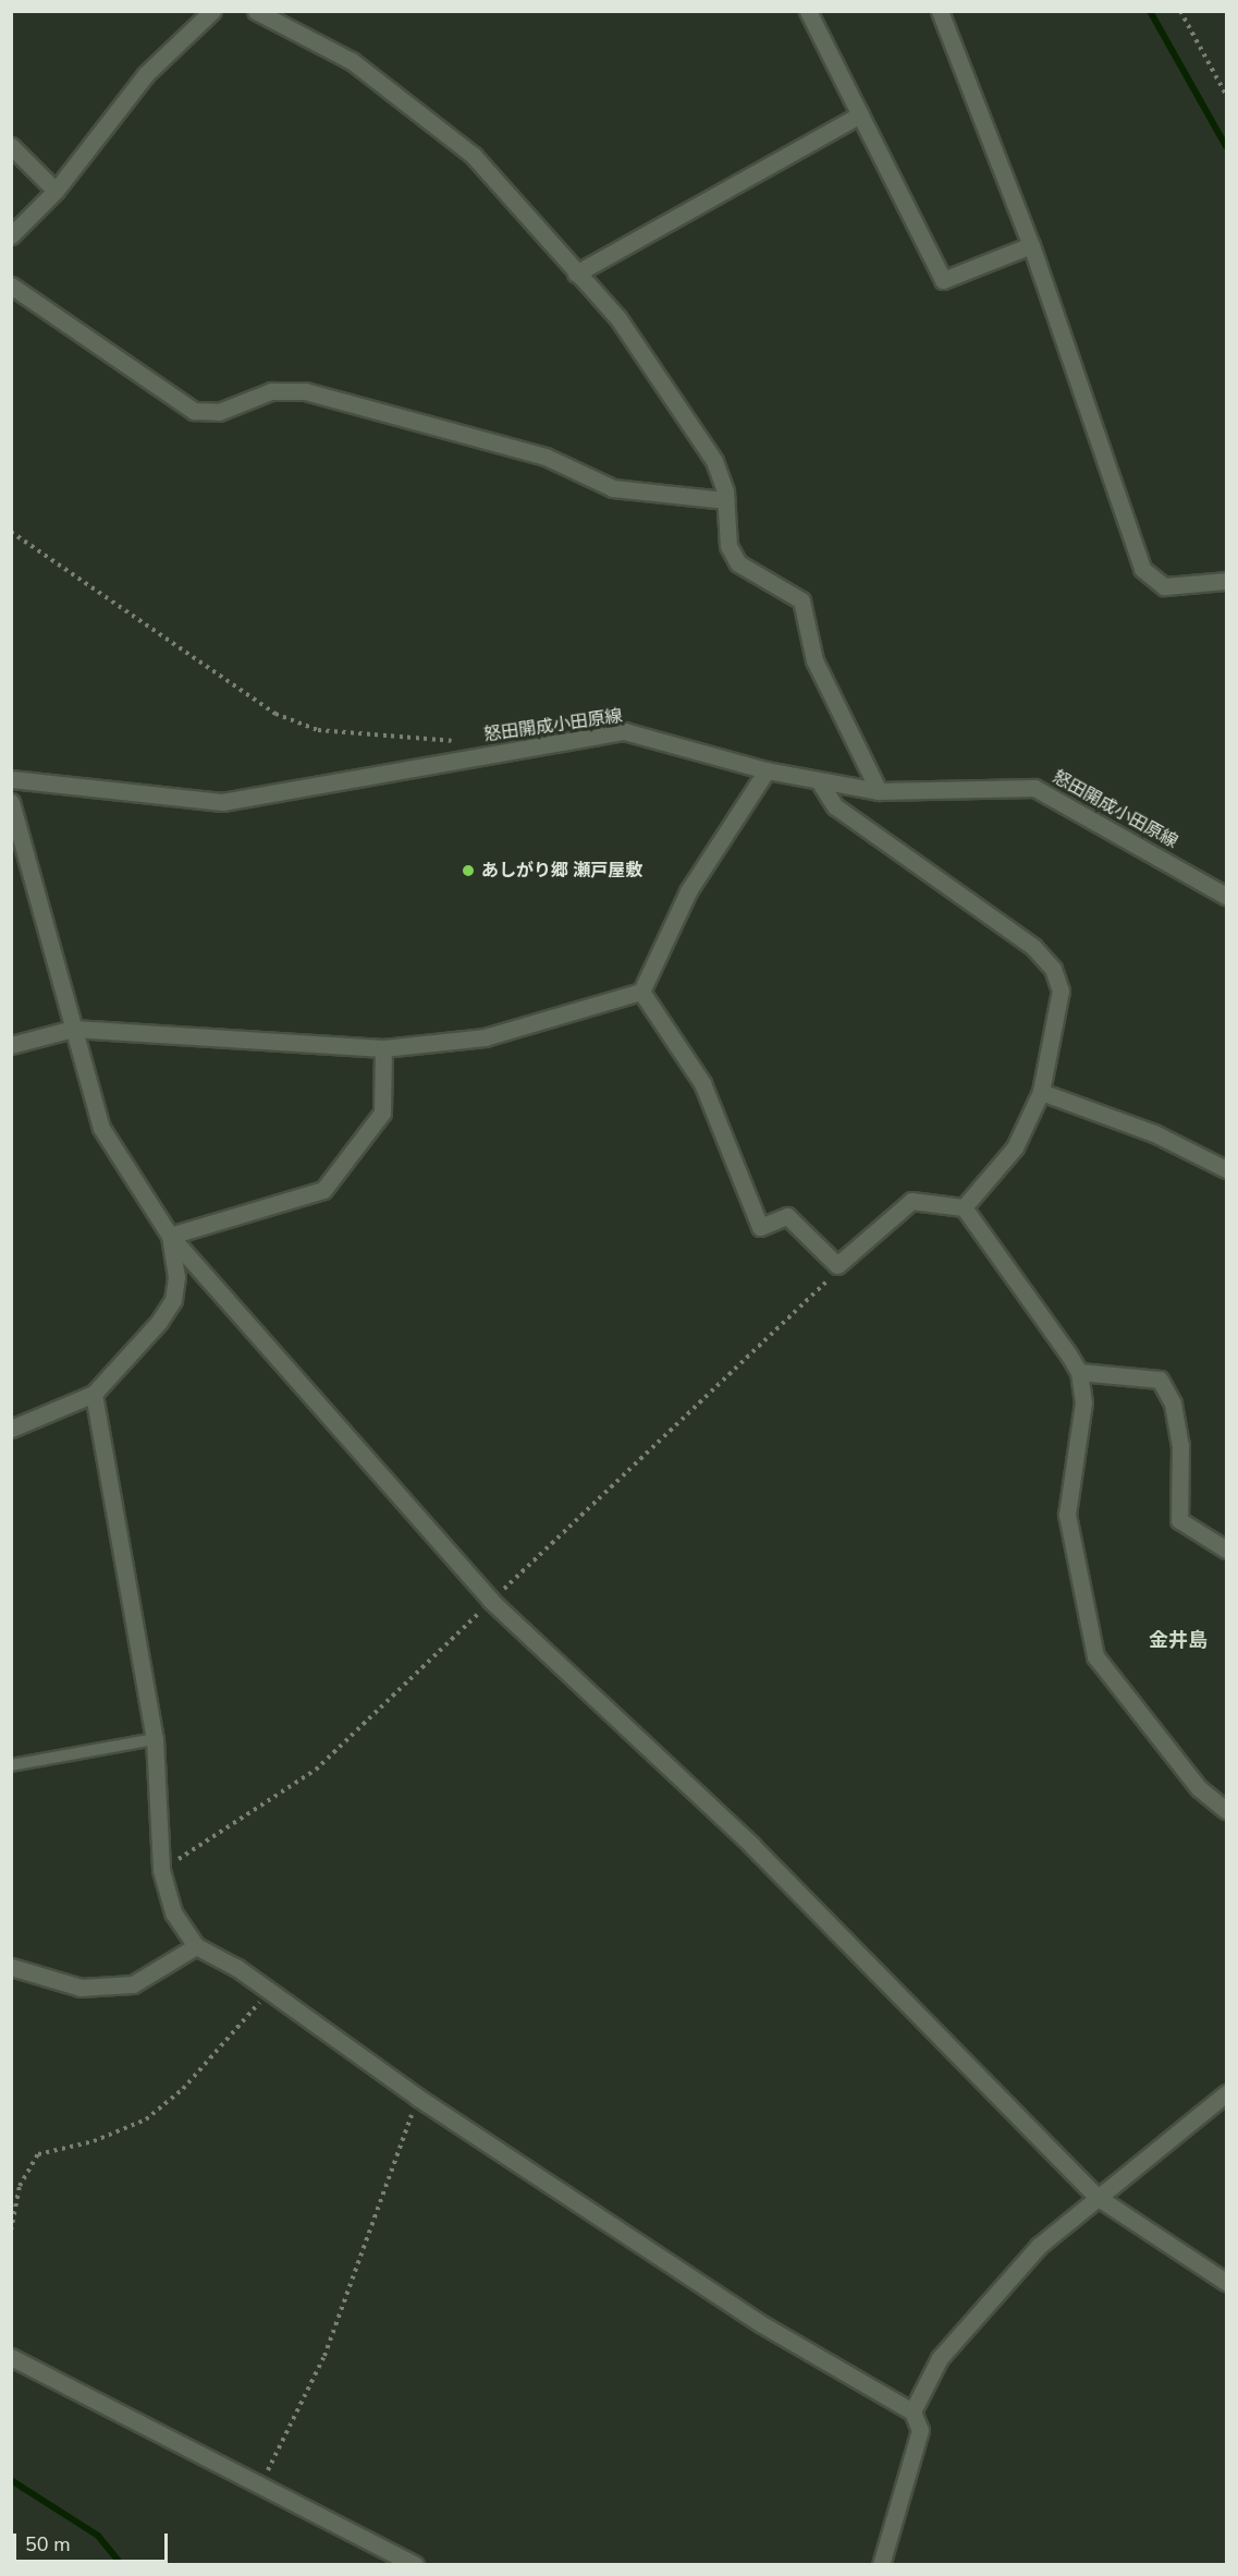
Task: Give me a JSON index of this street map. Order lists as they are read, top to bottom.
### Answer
{
  "streets": {
    "street": ["怒田開成小田原線"]
  },
  "districts": ["金井島"],
  "places": ["あしがり郷 瀬戸屋敷"],
  "scale_bar": "50 m"
}
